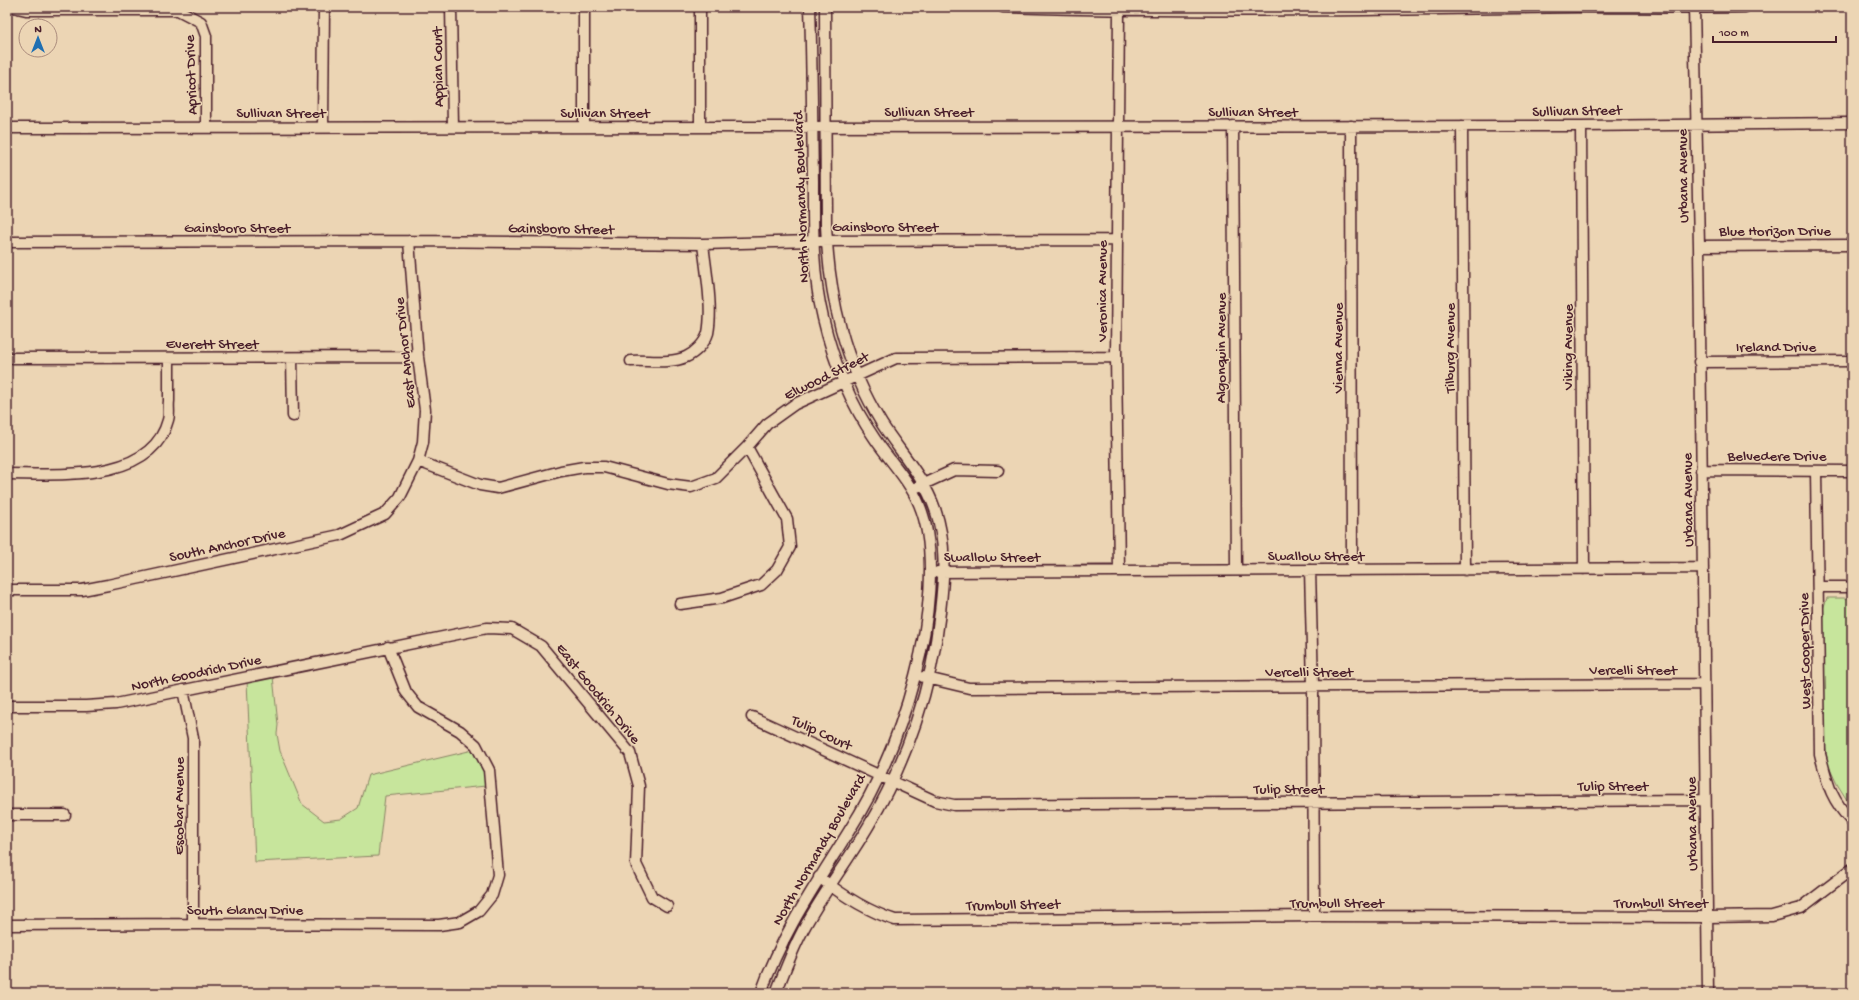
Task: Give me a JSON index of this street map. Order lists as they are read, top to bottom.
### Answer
{
  "streets": {
    "street": [
      "Appian Court",
      "Apricot Drive",
      "Sullivan Street",
      "Urbana Avenue",
      "North Normandy Boulevard",
      "Gainsboro Street",
      "Blue Horizon Drive",
      "Veronica Avenue",
      "Everett Street",
      "Ireland Drive",
      "Viking Avenue",
      "Algonquin Avenue",
      "Vienna Avenue",
      "Tilburg Avenue",
      "East Anchor Drive",
      "Elwood Street",
      "Belvedere Drive",
      "South Anchor Drive",
      "Swallow Street",
      "West Cooper Drive",
      "Vercelli Street",
      "North Goodrich Drive",
      "East Goodrich Drive",
      "Tulip Court",
      "Tulip Street",
      "Escobar Avenue",
      "Trumbull Street",
      "South Glancy Drive"
    ]
  },
  "crossings": [
    ["Appian Court", "Sullivan Street"],
    ["Apricot Drive", "Sullivan Street"],
    ["Sullivan Street", "Urbana Avenue"],
    ["Sullivan Street", "North Normandy Boulevard"],
    ["Sullivan Street", "Veronica Avenue"],
    ["Sullivan Street", "Viking Avenue"],
    ["Sullivan Street", "Algonquin Avenue"],
    ["Sullivan Street", "Vienna Avenue"],
    ["Sullivan Street", "Tilburg Avenue"],
    ["Urbana Avenue", "Blue Horizon Drive"],
    ["Urbana Avenue", "Ireland Drive"],
    ["Urbana Avenue", "Belvedere Drive"],
    ["Urbana Avenue", "Swallow Street"],
    ["Urbana Avenue", "Vercelli Street"],
    ["Urbana Avenue", "Tulip Street"],
    ["Urbana Avenue", "Trumbull Street"],
    ["North Normandy Boulevard", "Gainsboro Street"],
    ["North Normandy Boulevard", "Elwood Street"],
    ["North Normandy Boulevard", "Swallow Street"],
    ["North Normandy Boulevard", "Vercelli Street"],
    ["North Normandy Boulevard", "Tulip Court"],
    ["North Normandy Boulevard", "Tulip Street"],
    ["North Normandy Boulevard", "Trumbull Street"],
    ["Gainsboro Street", "Veronica Avenue"],
    ["Gainsboro Street", "East Anchor Drive"],
    ["Veronica Avenue", "Elwood Street"],
    ["Veronica Avenue", "Swallow Street"],
    ["Everett Street", "East Anchor Drive"],
    ["Viking Avenue", "Swallow Street"],
    ["Algonquin Avenue", "Swallow Street"],
    ["Vienna Avenue", "Swallow Street"],
    ["Tilburg Avenue", "Swallow Street"],
    ["East Anchor Drive", "Elwood Street"],
    ["East Anchor Drive", "South Anchor Drive"],
    ["Elwood Street", "South Anchor Drive"],
    ["Belvedere Drive", "West Cooper Drive"],
    ["North Goodrich Drive", "East Goodrich Drive"],
    ["North Goodrich Drive", "Escobar Avenue"],
    ["North Goodrich Drive", "South Glancy Drive"],
    ["East Goodrich Drive", "South Glancy Drive"],
    ["Tulip Court", "Tulip Street"],
    ["Escobar Avenue", "South Glancy Drive"]
  ],
  "scale_bar": "100 m",
  "north": "top"
}
